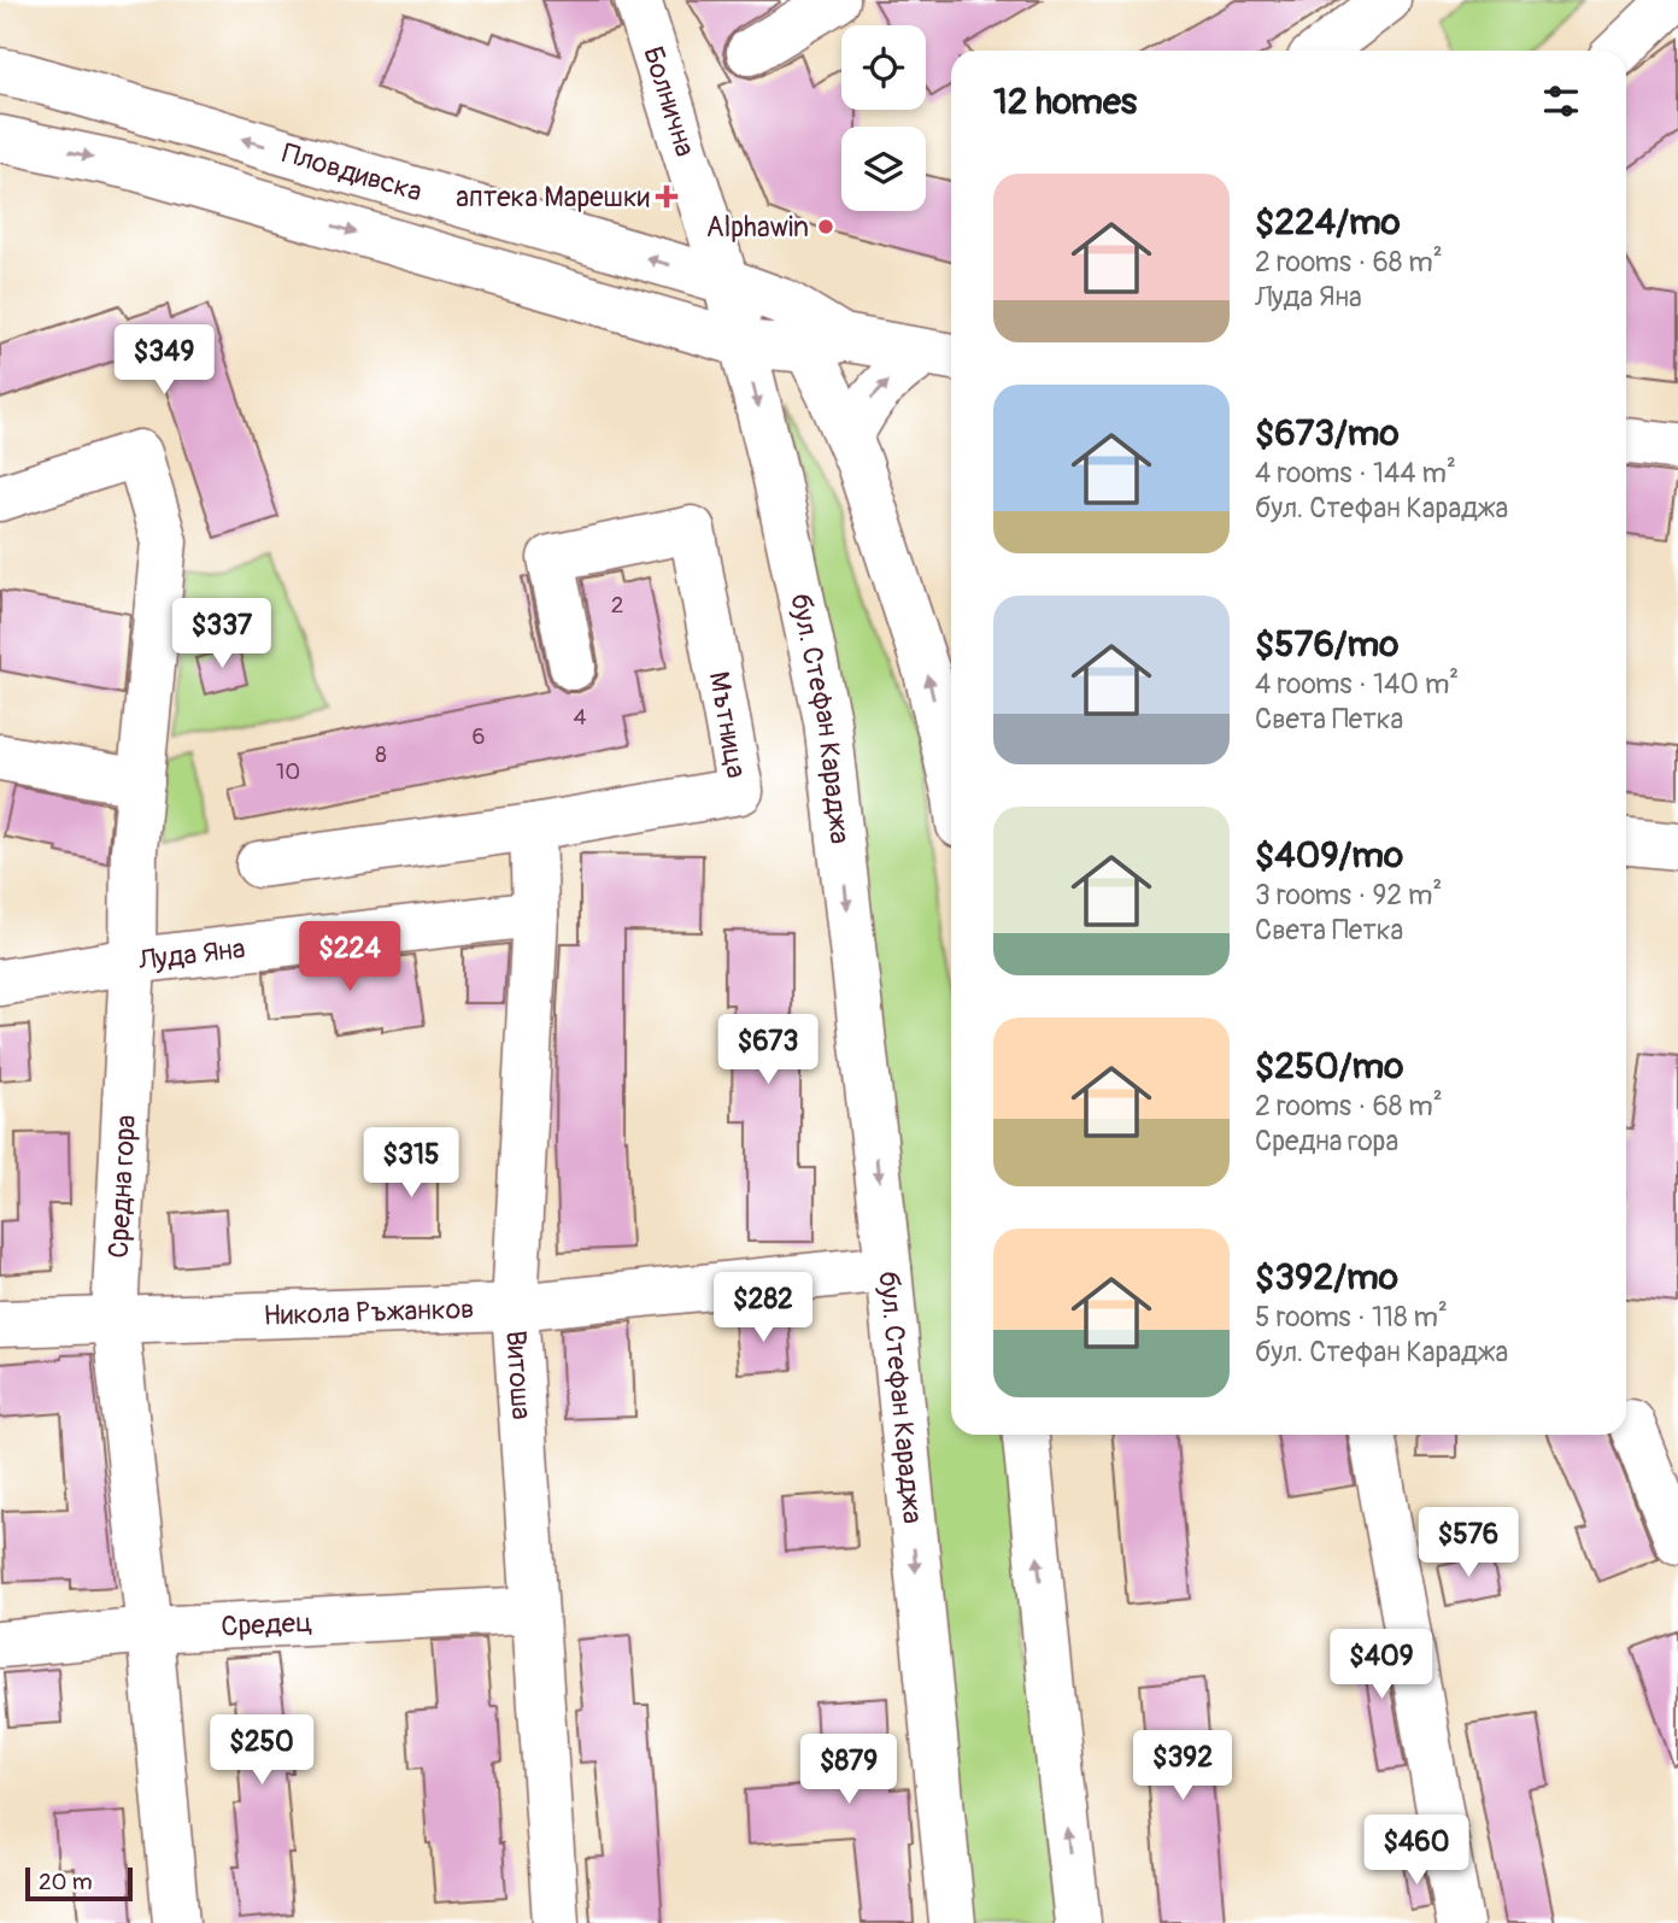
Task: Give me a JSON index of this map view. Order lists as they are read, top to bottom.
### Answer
{
  "streets": {
    "street": [
      "Болнична",
      "Пловдивска",
      "бул. Стефан Караджа",
      "Мътница",
      "Луда Яна",
      "Средна гора",
      "Никола Ръжанков",
      "Витоша",
      "Средец"
    ]
  },
  "crossings": [
    ["Болнична", "бул. Стефан Караджа"],
    ["Пловдивска", "бул. Стефан Караджа"],
    ["бул. Стефан Караджа", "Никола Ръжанков"],
    ["Мътница", "Витоша"],
    ["Луда Яна", "Средна гора"],
    ["Луда Яна", "Витоша"],
    ["Средна гора", "Никола Ръжанков"],
    ["Средна гора", "Средец"],
    ["Никола Ръжанков", "Витоша"],
    ["Витоша", "Средец"]
  ],
  "places": {
    "health": ["аптека Марешки"],
    "other": ["Alphawin"]
  },
  "house_numbers": [
    "2",
    "4",
    "6",
    "8",
    "10"
  ],
  "scale_bar": "20 m",
  "page": {
    "heading": "12 homes",
    "list": [
      {
        "name": "$224/mo",
        "note": "2 rooms · 68 m² · Луда Яна"
      },
      {
        "name": "$673/mo",
        "note": "4 rooms · 144 m² · бул. Стефан Караджа"
      },
      {
        "name": "$576/mo",
        "note": "4 rooms · 140 m² · Света Петка"
      },
      {
        "name": "$409/mo",
        "note": "3 rooms · 92 m² · Света Петка"
      },
      {
        "name": "$250/mo",
        "note": "2 rooms · 68 m² · Средна гора"
      },
      {
        "name": "$392/mo",
        "note": "5 rooms · 118 m² · бул. Стефан Караджа"
      }
    ],
    "price": [
      "$349",
      "$337",
      "$224",
      "$673",
      "$315",
      "$282",
      "$576",
      "$409",
      "$250",
      "$392",
      "$879",
      "$460"
    ],
    "scale": "20 m"
  }
}
